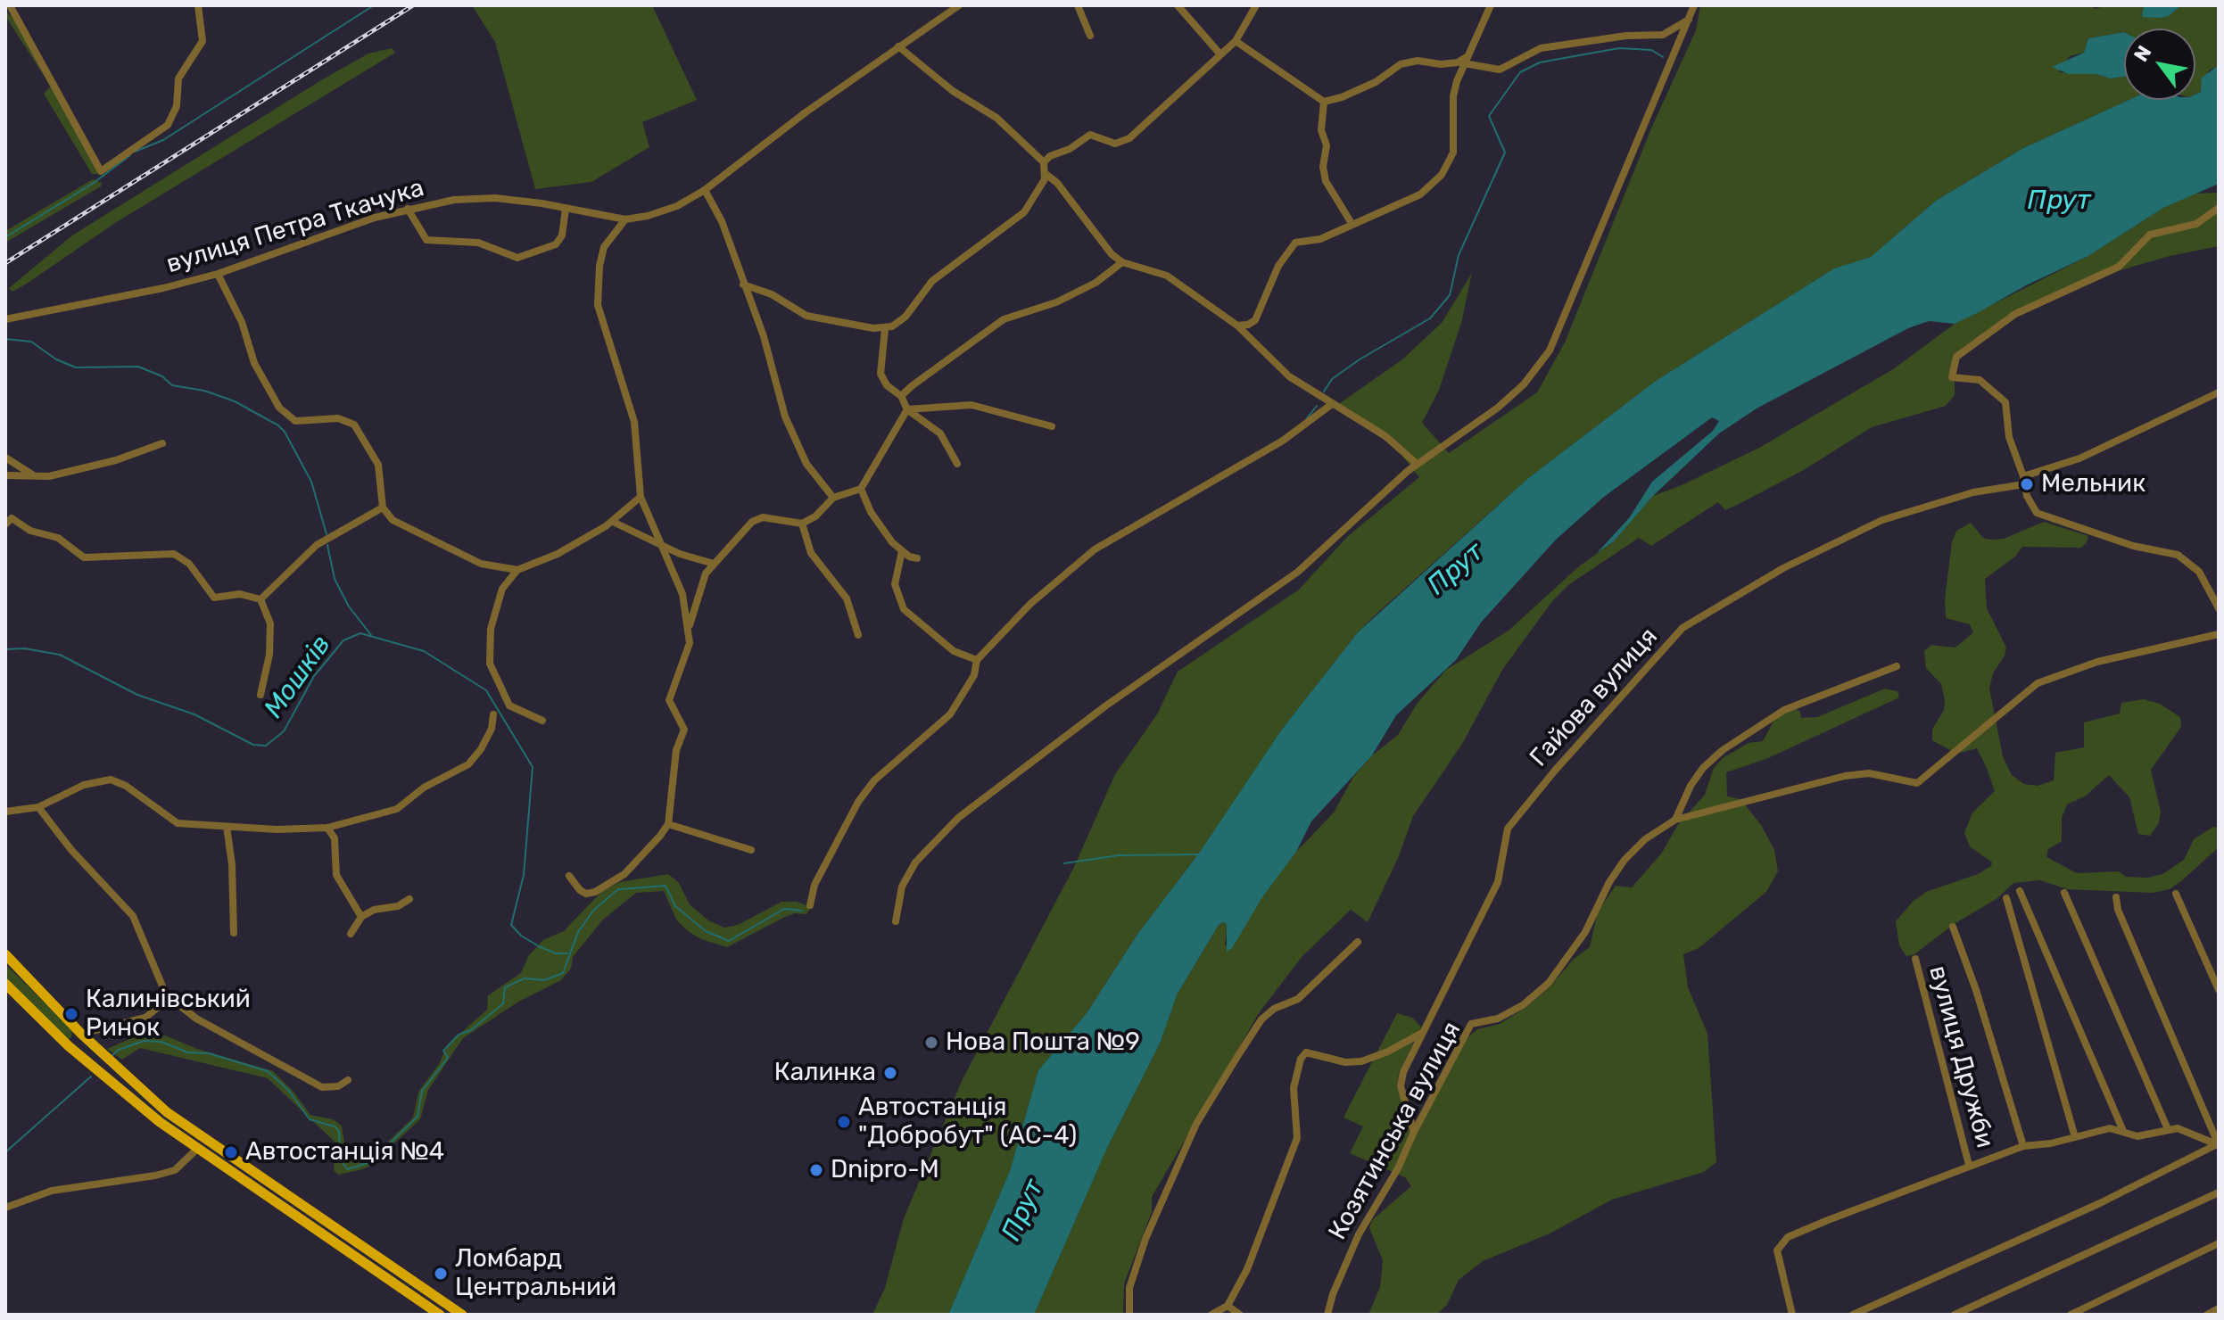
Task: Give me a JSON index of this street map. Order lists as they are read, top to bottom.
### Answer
{
  "streets": {
    "street": [
      "вулиця Петра Ткачука",
      "Гайова вулиця",
      "вулиця Дружби",
      "Козятинська вулиця"
    ]
  },
  "crossings": [
    ["Гайова вулиця", "Козятинська вулиця"]
  ],
  "water": ["Прут", "Мошків"],
  "places": [
    "Мельник",
    "Калинівський Ринок",
    "Нова Пошта №9",
    "Калинка",
    "Автостанція \"Добробут\" (АС-4)",
    "Автостанція №4",
    "Dnipro-M",
    "Ломбард Центральний"
  ],
  "north": "top left"
}
